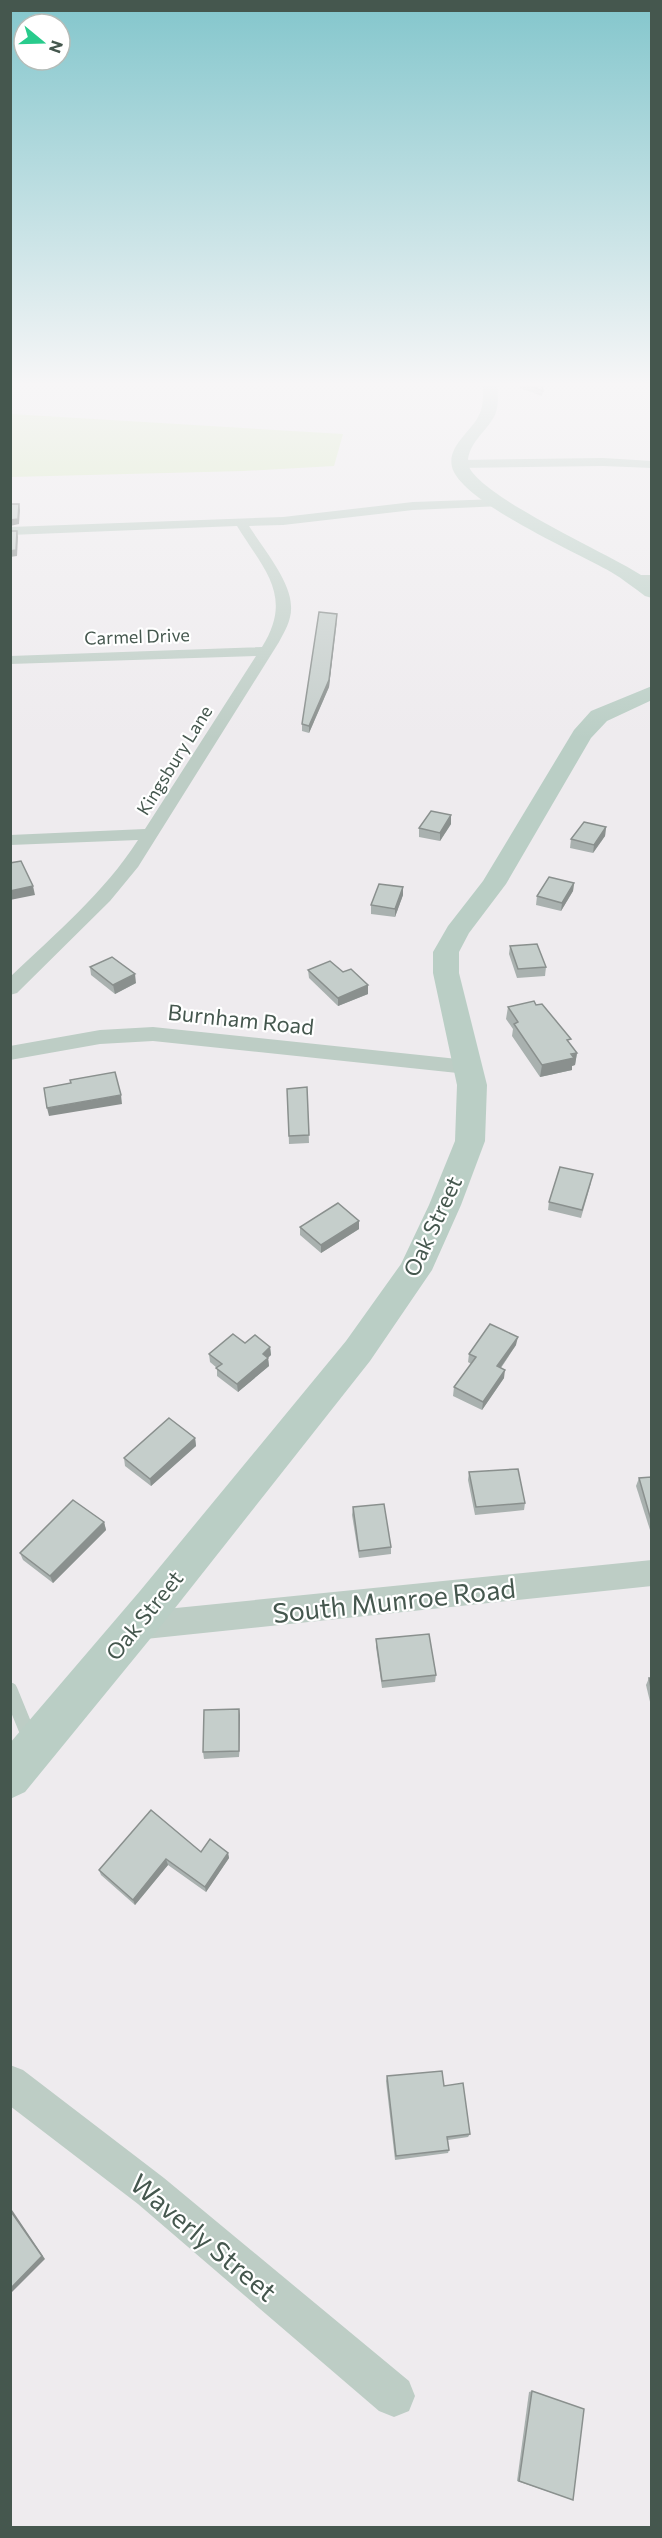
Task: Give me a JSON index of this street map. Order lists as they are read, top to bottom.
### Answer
{
  "streets": {
    "street": [
      "Carmel Drive",
      "Kingsbury Lane",
      "Burnham Road",
      "Oak Street",
      "South Munroe Road",
      "Waverly Street"
    ]
  },
  "crossings": [
    ["Carmel Drive", "Kingsbury Lane"],
    ["Burnham Road", "Oak Street"],
    ["Oak Street", "South Munroe Road"]
  ],
  "north": "right"
}
